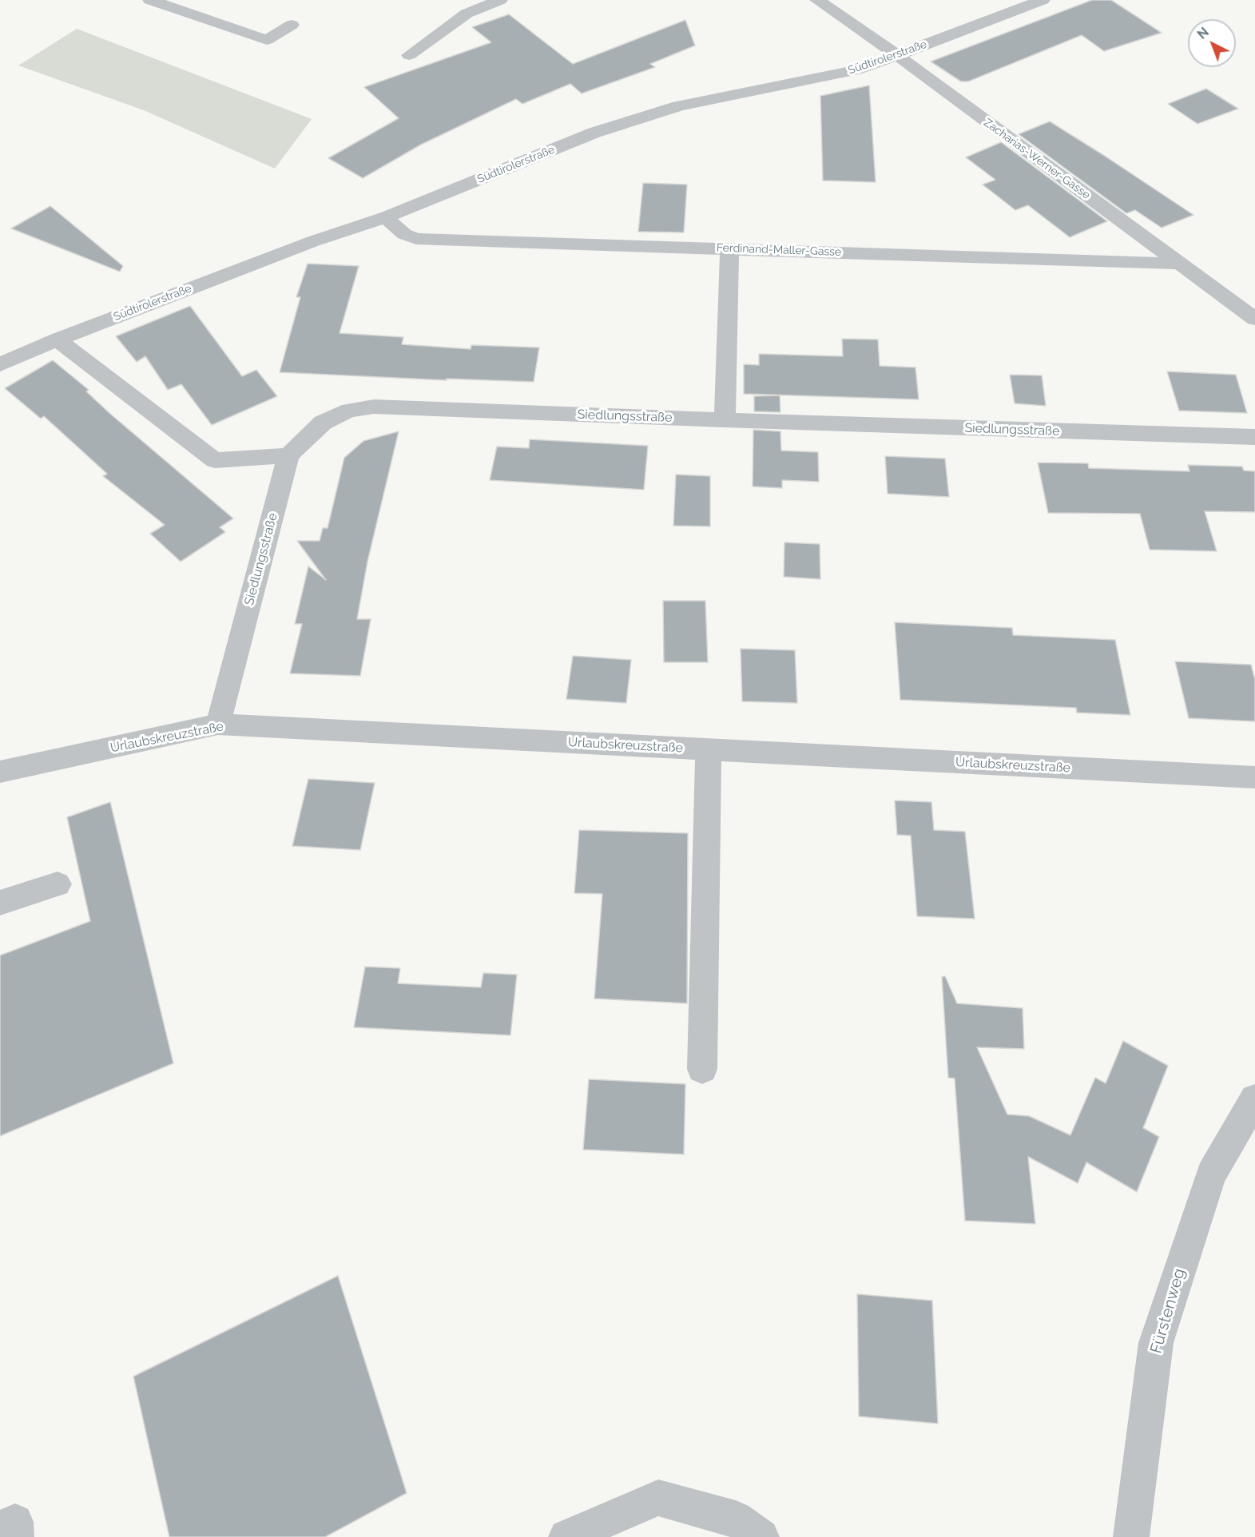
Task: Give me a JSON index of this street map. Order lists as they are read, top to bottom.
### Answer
{
  "streets": {
    "street": [
      "Südtirolerstraße",
      "Zacharias-Werner-Gasse",
      "Ferdinand-Maller-Gasse",
      "Siedlungsstraße",
      "Urlaubskreuzstraße",
      "Fürstenweg"
    ]
  },
  "crossings": [
    ["Südtirolerstraße", "Zacharias-Werner-Gasse"],
    ["Südtirolerstraße", "Ferdinand-Maller-Gasse"],
    ["Zacharias-Werner-Gasse", "Ferdinand-Maller-Gasse"],
    ["Siedlungsstraße", "Urlaubskreuzstraße"]
  ],
  "north": "top left"
}
